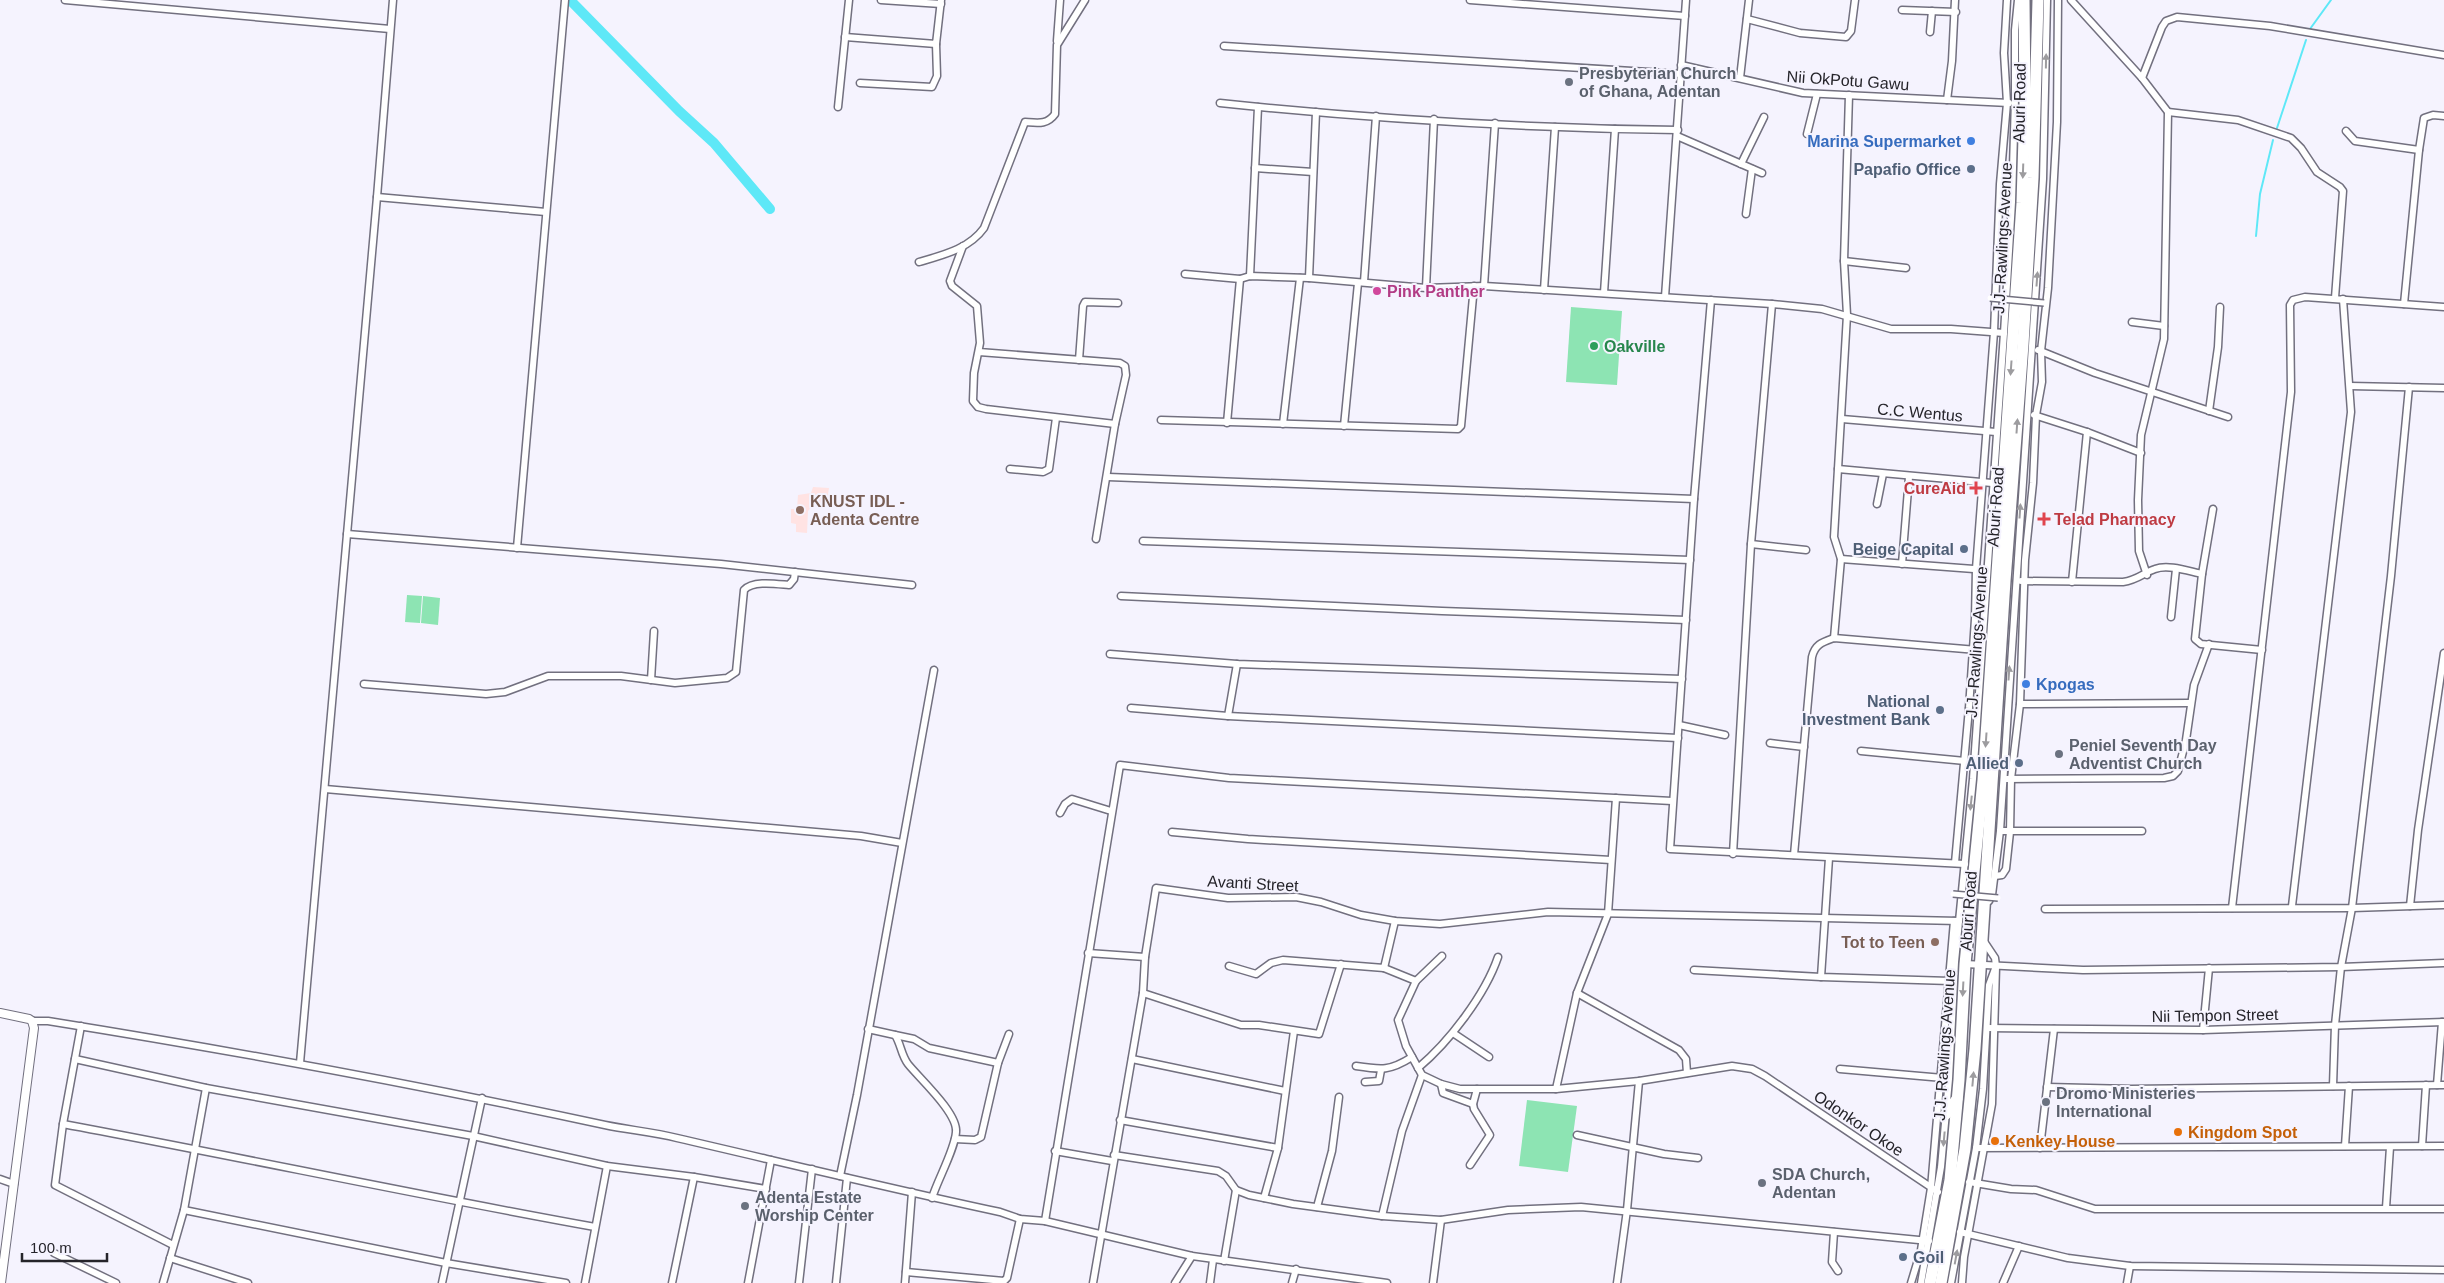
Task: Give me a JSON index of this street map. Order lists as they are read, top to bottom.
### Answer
{
  "streets": {
    "highway": ["Aburi Road", "J.J. Rawlings Avenue"],
    "street": [
      "Nii OkPotu Gawu",
      "C.C Wentus",
      "Avanti Street",
      "Nii Tempon Street",
      "Odonkor Okoe"
    ]
  },
  "crossings": [
    ["Aburi Road", "J.J. Rawlings Avenue"],
    ["J.J. Rawlings Avenue", "Avanti Street"]
  ],
  "one_way": ["Aburi Road", "J.J. Rawlings Avenue"],
  "places": {
    "other": [
      "Presbyterian Church of Ghana, Adentan",
      "Marina Supermarket",
      "Papafio Office",
      "Pink Panther",
      "Oakville",
      "KNUST IDL - Adenta Centre",
      "Beige Capital",
      "Kpogas",
      "National Investment Bank",
      "Peniel Seventh Day Adventist Church",
      "Allied",
      "Tot to Teen",
      "Dromo Ministeries International",
      "Kingdom Spot",
      "Kenkey House",
      "SDA Church, Adentan",
      "Adenta Estate Worship Center",
      "Goil"
    ],
    "health": ["CureAid", "Telad Pharmacy"]
  },
  "scale_bar": "100 m"
}
